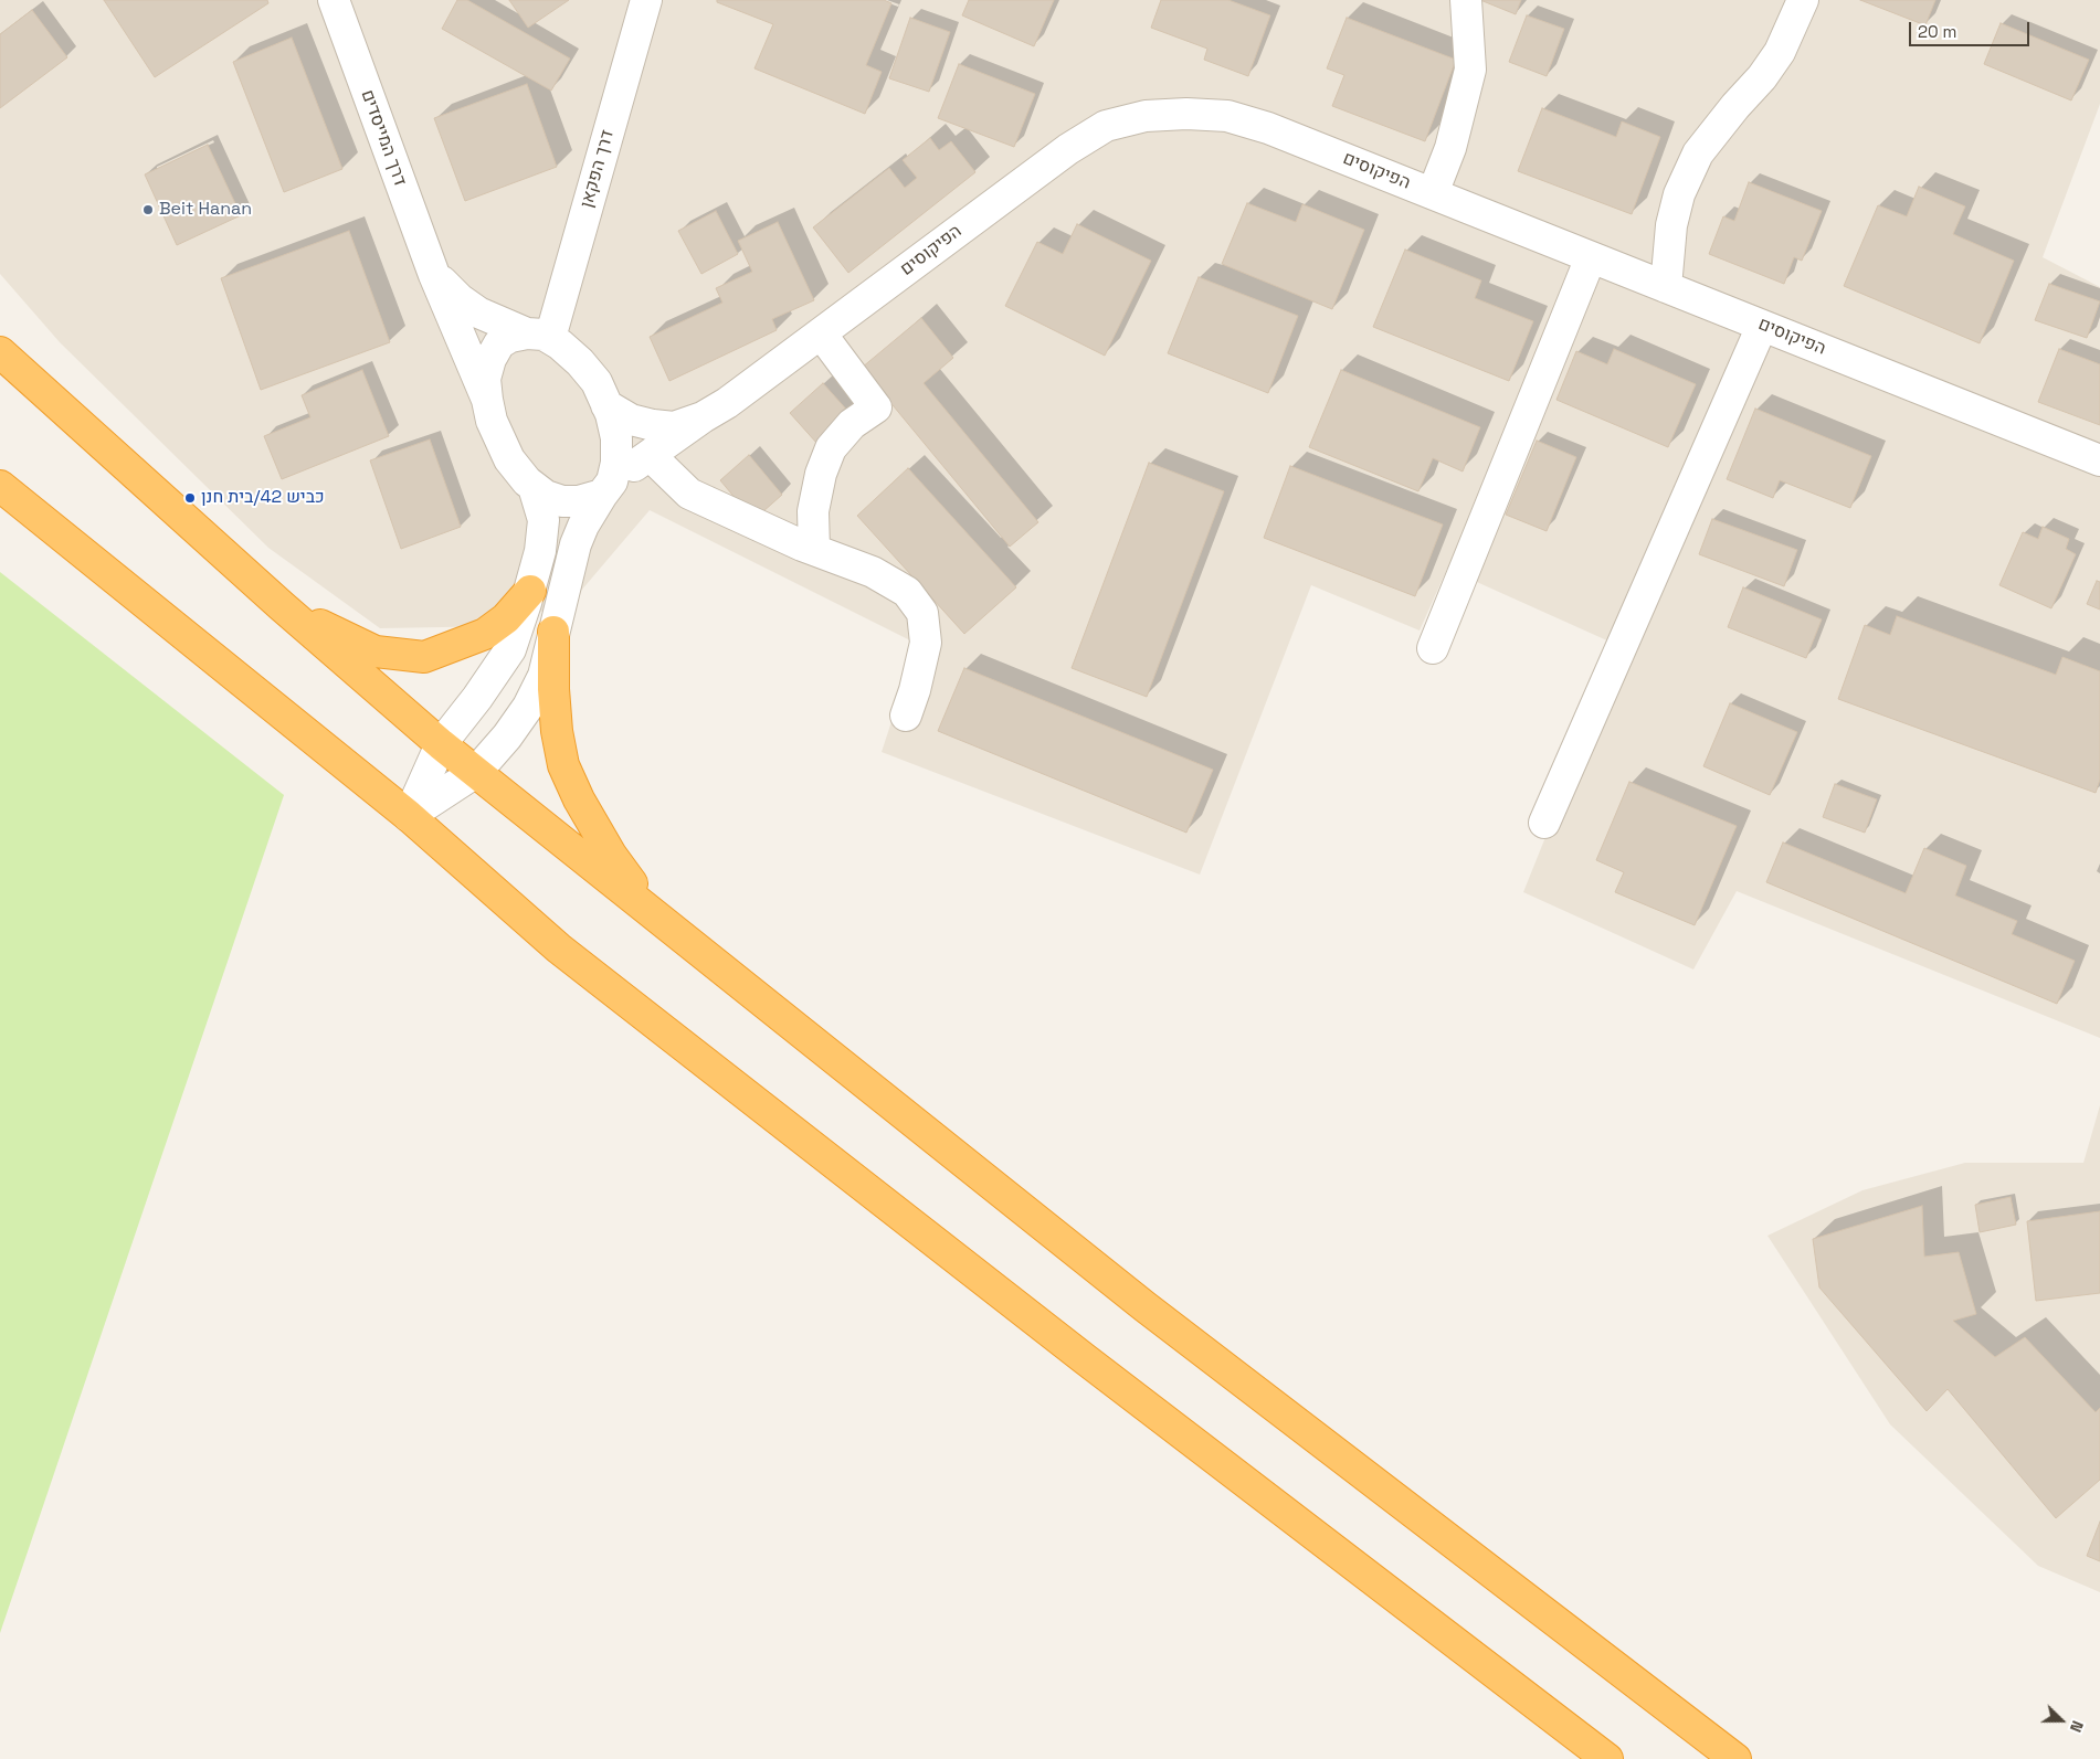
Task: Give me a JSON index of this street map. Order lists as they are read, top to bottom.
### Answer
{
  "streets": {
    "street": ["דרך המייסדים", "דרך הפקאן", "הפיקוסים"]
  },
  "crossings": [
    ["דרך המייסדים", "דרך הפקאן"],
    ["דרך המייסדים", "הפיקוסים"],
    ["דרך הפקאן", "הפיקוסים"]
  ],
  "places": ["Beit Hanan", "כביש 42/בית חנן"],
  "scale_bar": "20 m",
  "north": "right"
}
